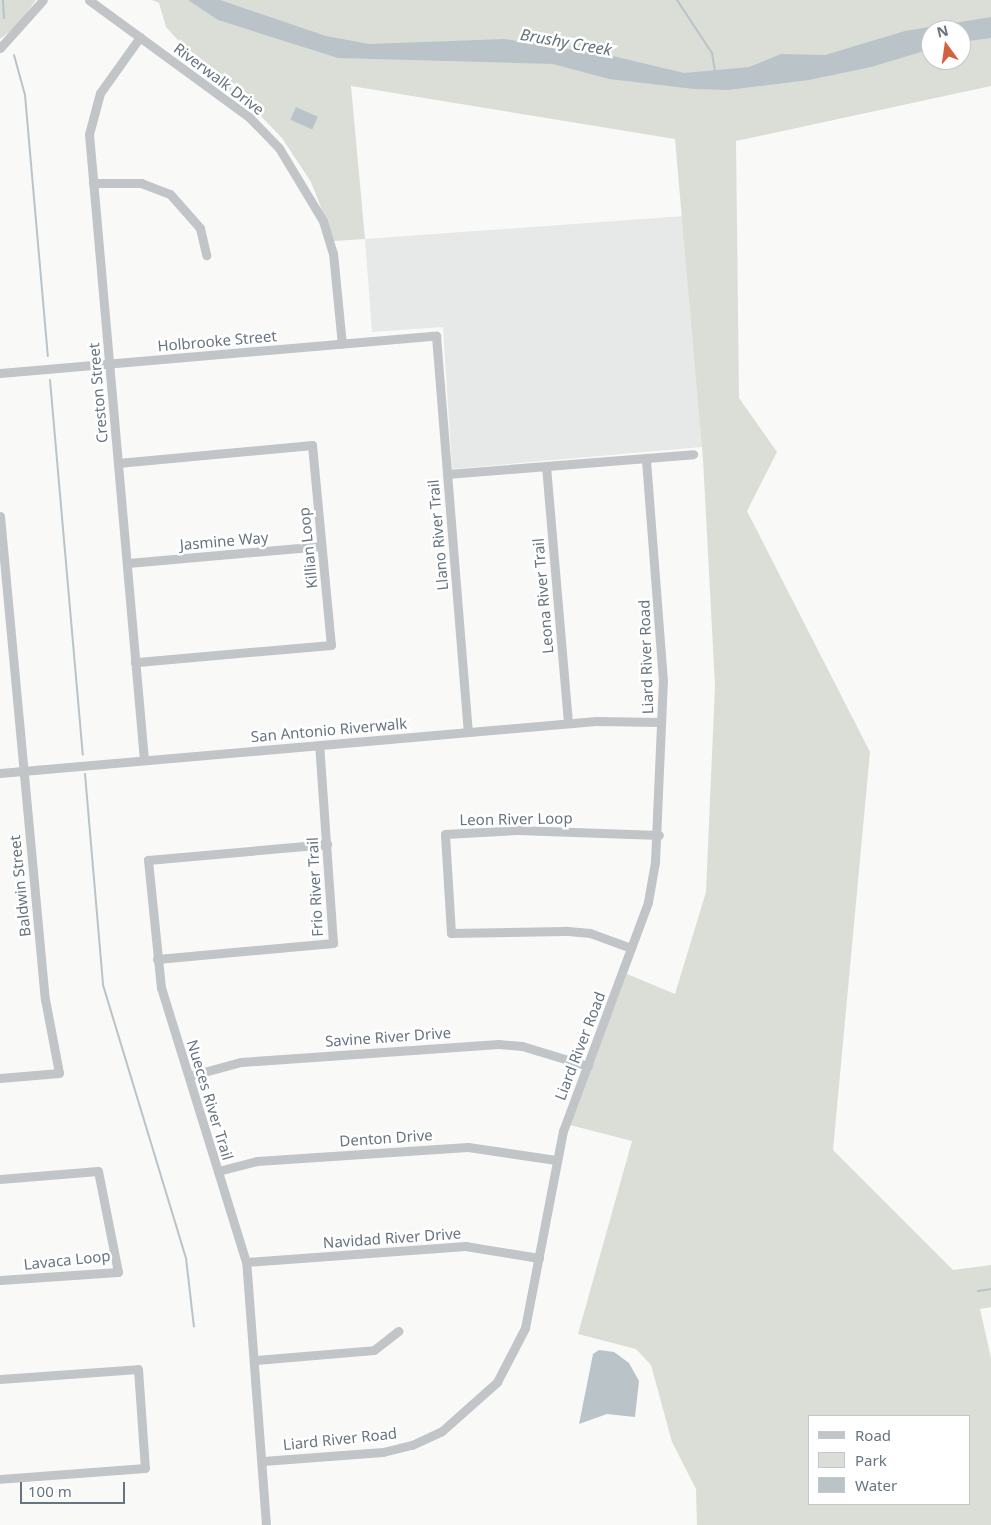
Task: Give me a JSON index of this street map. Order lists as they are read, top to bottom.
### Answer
{
  "streets": {
    "street": [
      "Riverwalk Drive",
      "Holbrooke Street",
      "Creston Street",
      "Llano River Trail",
      "Jasmine Way",
      "Killian Loop",
      "Leona River Trail",
      "Liard River Road",
      "San Antonio Riverwalk",
      "Leon River Loop",
      "Baldwin Street",
      "Frio River Trail",
      "Savine River Drive",
      "Nueces River Trail",
      "Denton Drive",
      "Navidad River Drive",
      "Lavaca Loop"
    ]
  },
  "crossings": [
    ["Riverwalk Drive", "Holbrooke Street"],
    ["Riverwalk Drive", "Creston Street"],
    ["Holbrooke Street", "Creston Street"],
    ["Holbrooke Street", "Llano River Trail"],
    ["Creston Street", "Jasmine Way"],
    ["Creston Street", "Killian Loop"],
    ["Creston Street", "San Antonio Riverwalk"],
    ["Llano River Trail", "San Antonio Riverwalk"],
    ["Jasmine Way", "Killian Loop"],
    ["Leona River Trail", "San Antonio Riverwalk"],
    ["Liard River Road", "San Antonio Riverwalk"],
    ["Liard River Road", "Leon River Loop"],
    ["Liard River Road", "Savine River Drive"],
    ["Liard River Road", "Nueces River Trail"],
    ["Liard River Road", "Denton Drive"],
    ["Liard River Road", "Navidad River Drive"],
    ["San Antonio Riverwalk", "Baldwin Street"],
    ["San Antonio Riverwalk", "Frio River Trail"],
    ["Frio River Trail", "Nueces River Trail"],
    ["Savine River Drive", "Nueces River Trail"],
    ["Nueces River Trail", "Denton Drive"],
    ["Nueces River Trail", "Navidad River Drive"]
  ],
  "water": ["Brushy Creek"],
  "legend": ["Road", "Park", "Water"],
  "scale_bar": "100 m",
  "north": "top"
}
